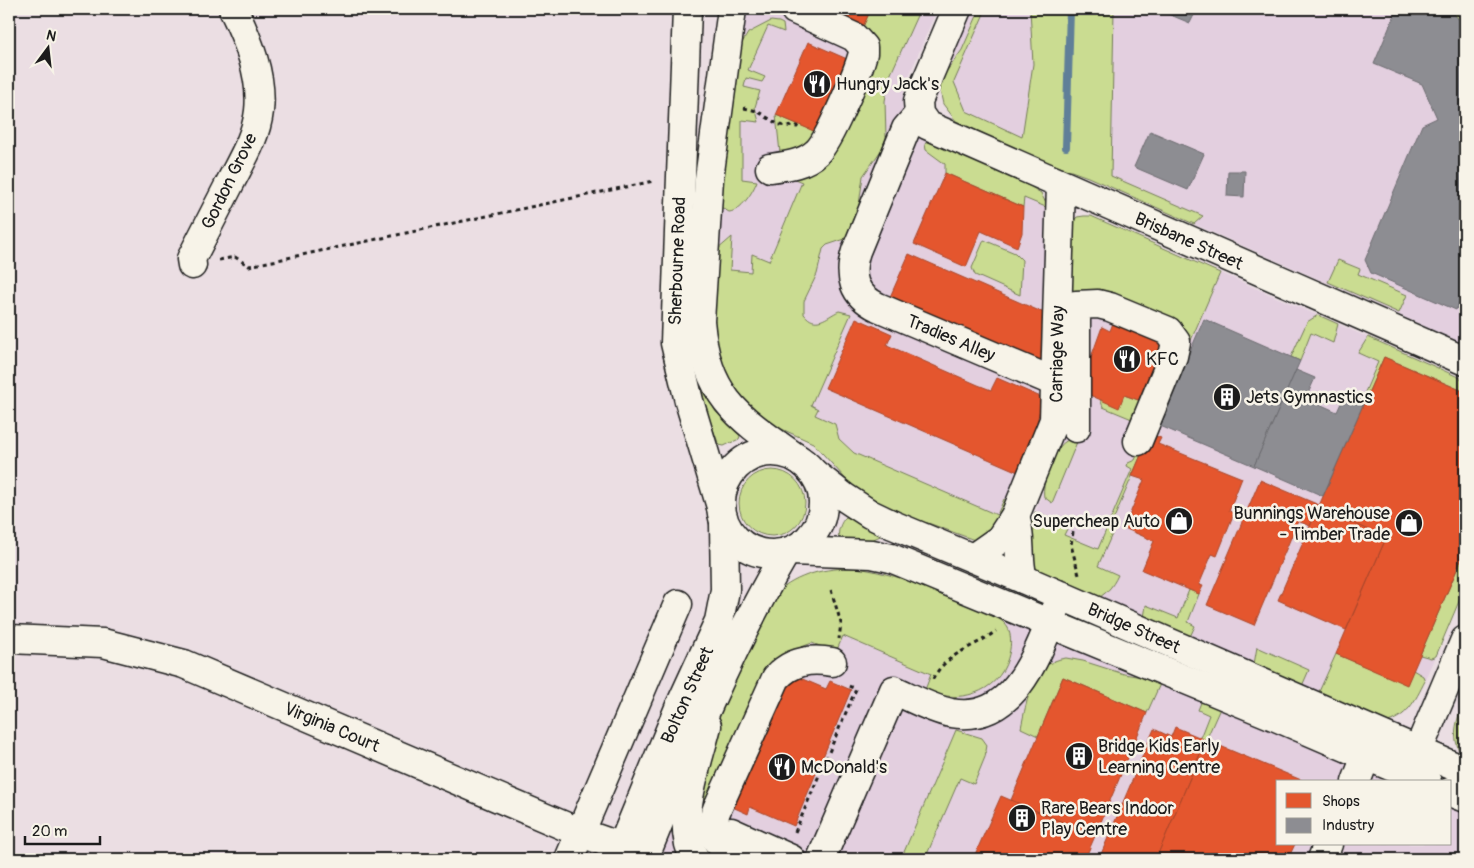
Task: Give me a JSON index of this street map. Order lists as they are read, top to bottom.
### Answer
{
  "streets": {
    "main road": [
      "Gordon Grove",
      "Brisbane Street",
      "Sherbourne Road",
      "Tradies Alley",
      "Carriage Way",
      "Bridge Street",
      "Bolton Street",
      "Virginia Court"
    ]
  },
  "crossings": [
    ["Brisbane Street", "Tradies Alley"],
    ["Brisbane Street", "Carriage Way"],
    ["Sherbourne Road", "Bridge Street"],
    ["Sherbourne Road", "Bolton Street"],
    ["Tradies Alley", "Carriage Way"],
    ["Carriage Way", "Bridge Street"],
    ["Bridge Street", "Bolton Street"],
    ["Bolton Street", "Virginia Court"]
  ],
  "places": {
    "restaurant": ["Hungry Jack's", "KFC", "McDonald's"],
    "building": ["Jets Gymnastics", "Bridge Kids Early Learning Centre", "Rare Bears Indoor Play Centre"],
    "shop": ["Supercheap Auto", "Bunnings Warehouse - Timber Trade"]
  },
  "legend": ["Shops", "Industry"],
  "scale_bar": "20 m",
  "north": "top"
}
